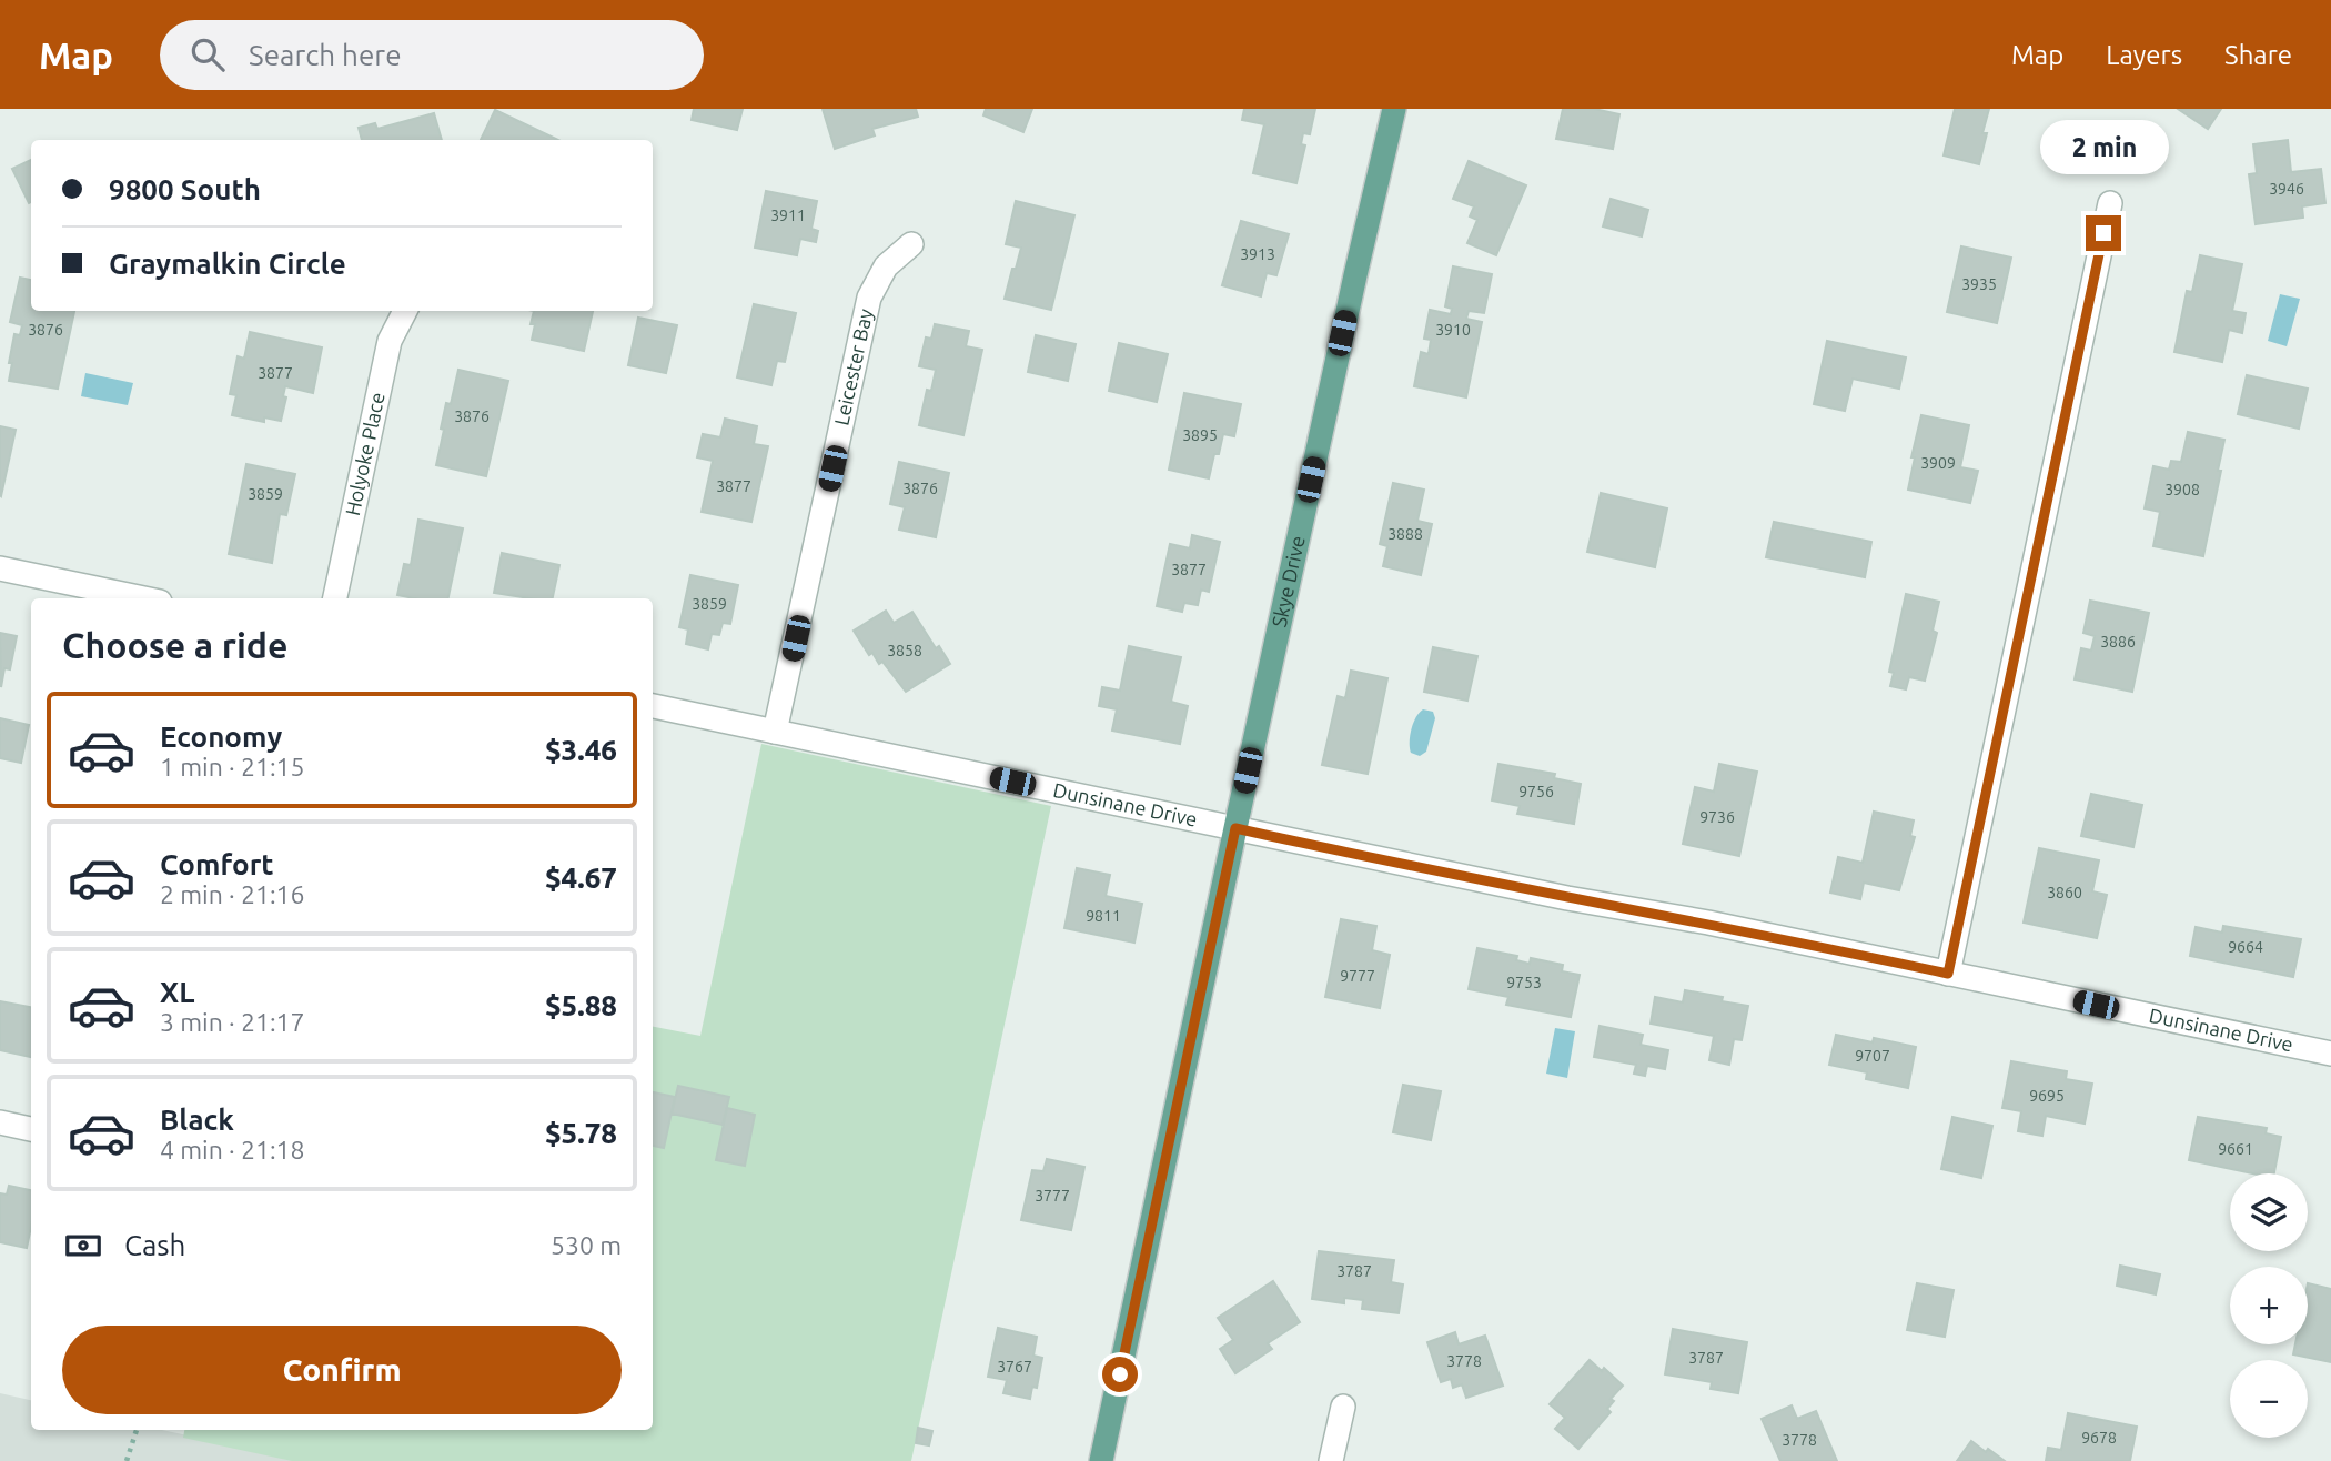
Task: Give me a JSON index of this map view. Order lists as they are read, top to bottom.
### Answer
{
  "streets": {
    "main road": ["Skye Drive"],
    "street": ["Leicester Bay", "Holyoke Place", "Dunsinane Drive"]
  },
  "crossings": [
    ["Leicester Bay", "Dunsinane Drive"],
    ["Skye Drive", "Dunsinane Drive"]
  ],
  "house_numbers": [
    "3946",
    "3911",
    "3913",
    "3935",
    "3876",
    "3910",
    "3877",
    "3876",
    "3895",
    "3909",
    "3877",
    "3876",
    "3908",
    "3859",
    "3888",
    "3877",
    "3859",
    "3886",
    "3858",
    "9756",
    "9736",
    "3860",
    "9811",
    "9664",
    "9777",
    "9753",
    "9707",
    "9695",
    "9661",
    "3777",
    "3787",
    "3787",
    "3778",
    "3767",
    "9678",
    "3778"
  ],
  "page": {
    "header": "Map",
    "search": "Search here",
    "nav": ["Map", "Layers", "Share"],
    "bubble": "2 min",
    "banner": ["9800 South", "Graymalkin Circle"],
    "heading": "Choose a ride",
    "list": [
      {
        "name": "Economy",
        "note": "1 min · 21:15",
        "value": "$3.46"
      },
      {
        "name": "Comfort",
        "note": "2 min · 21:16",
        "value": "$4.67"
      },
      {
        "name": "XL",
        "note": "3 min · 21:17",
        "value": "$5.88"
      },
      {
        "name": "Black",
        "note": "4 min · 21:18",
        "value": "$5.78"
      }
    ],
    "map_buttons": ["+", "−"],
    "pay": ["Cash", "530 m"],
    "buttons": "Confirm"
  }
}
